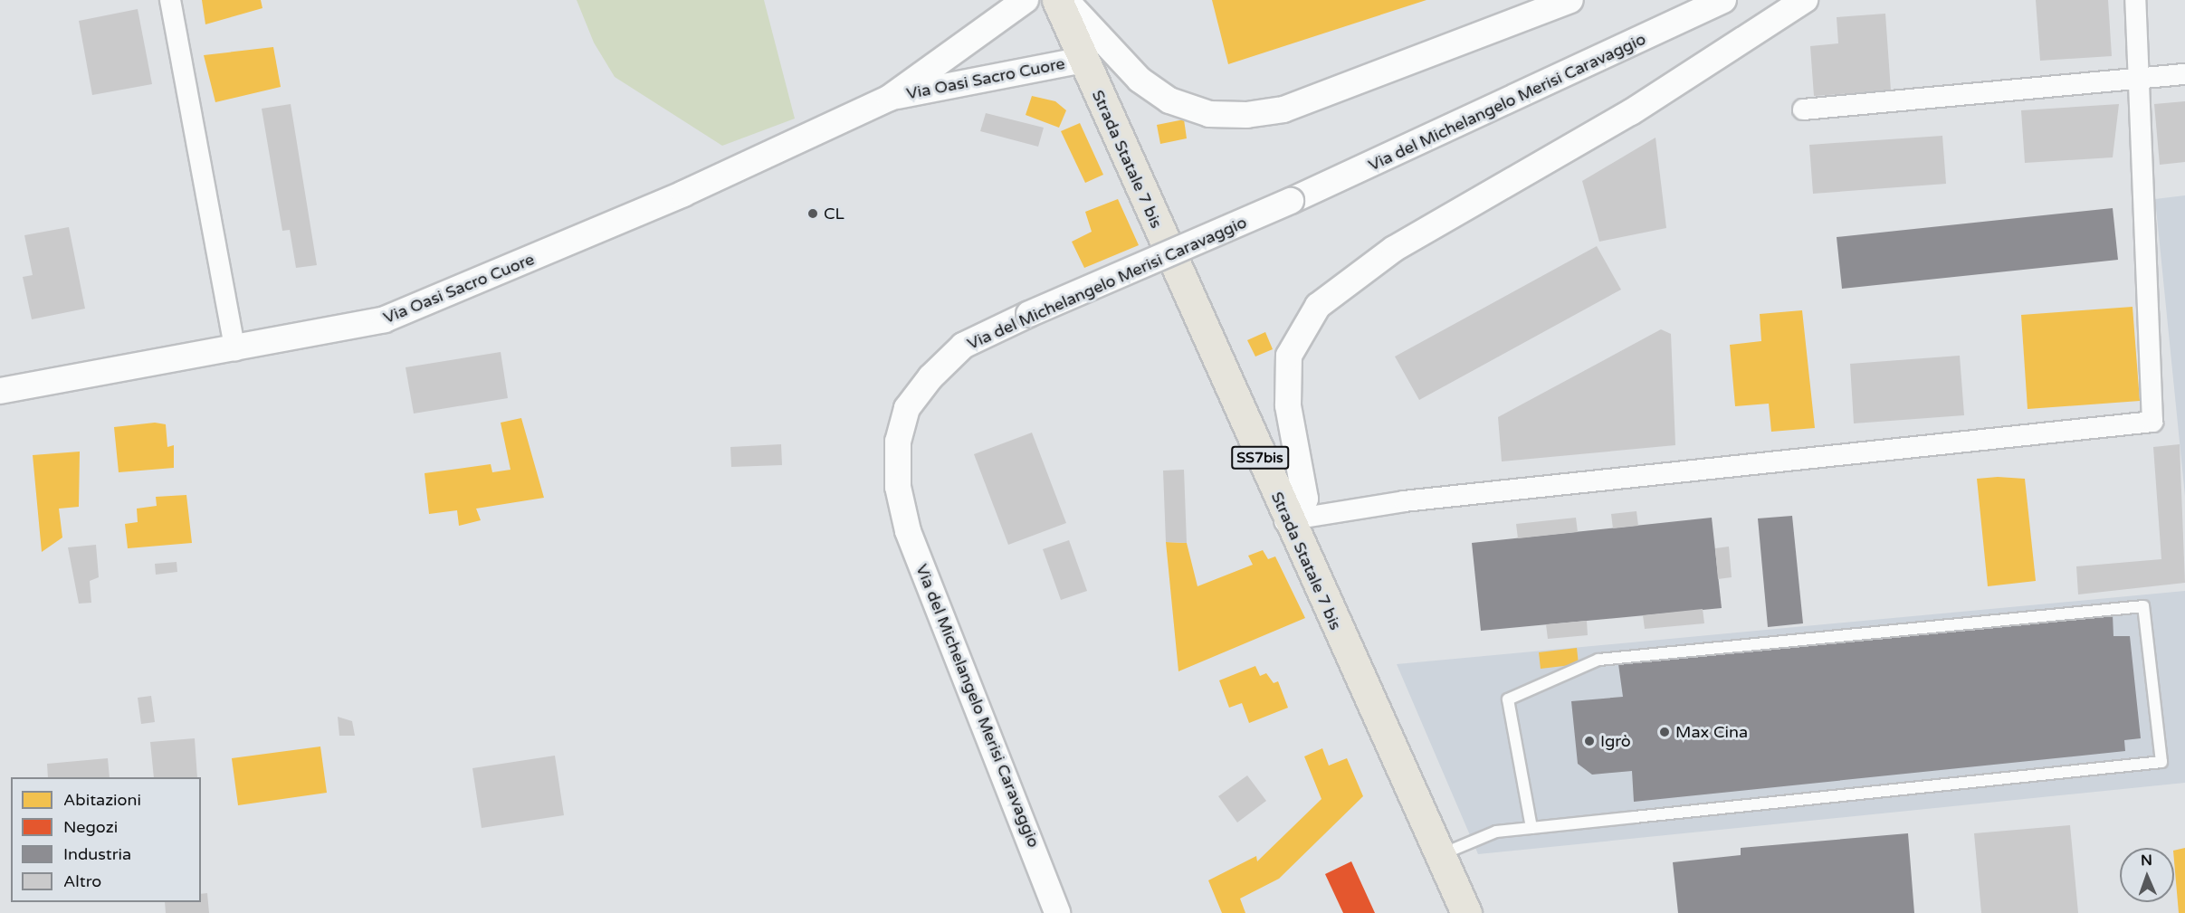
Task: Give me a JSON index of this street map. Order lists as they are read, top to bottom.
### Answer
{
  "streets": {
    "main road": ["Strada Statale 7 bis", "SS7bis"],
    "street": ["Via Oasi Sacro Cuore", "Via del Michelangelo Merisi Caravaggio"]
  },
  "crossings": [
    ["Via Oasi Sacro Cuore", "Strada Statale 7 bis"],
    ["Via Oasi Sacro Cuore", "SS7bis"],
    ["Strada Statale 7 bis", "SS7bis"]
  ],
  "places": ["CL", "Max Cina", "Igrò"],
  "legend": [
    "Abitazioni",
    "Negozi",
    "Industria",
    "Altro"
  ],
  "north": "top"
}
